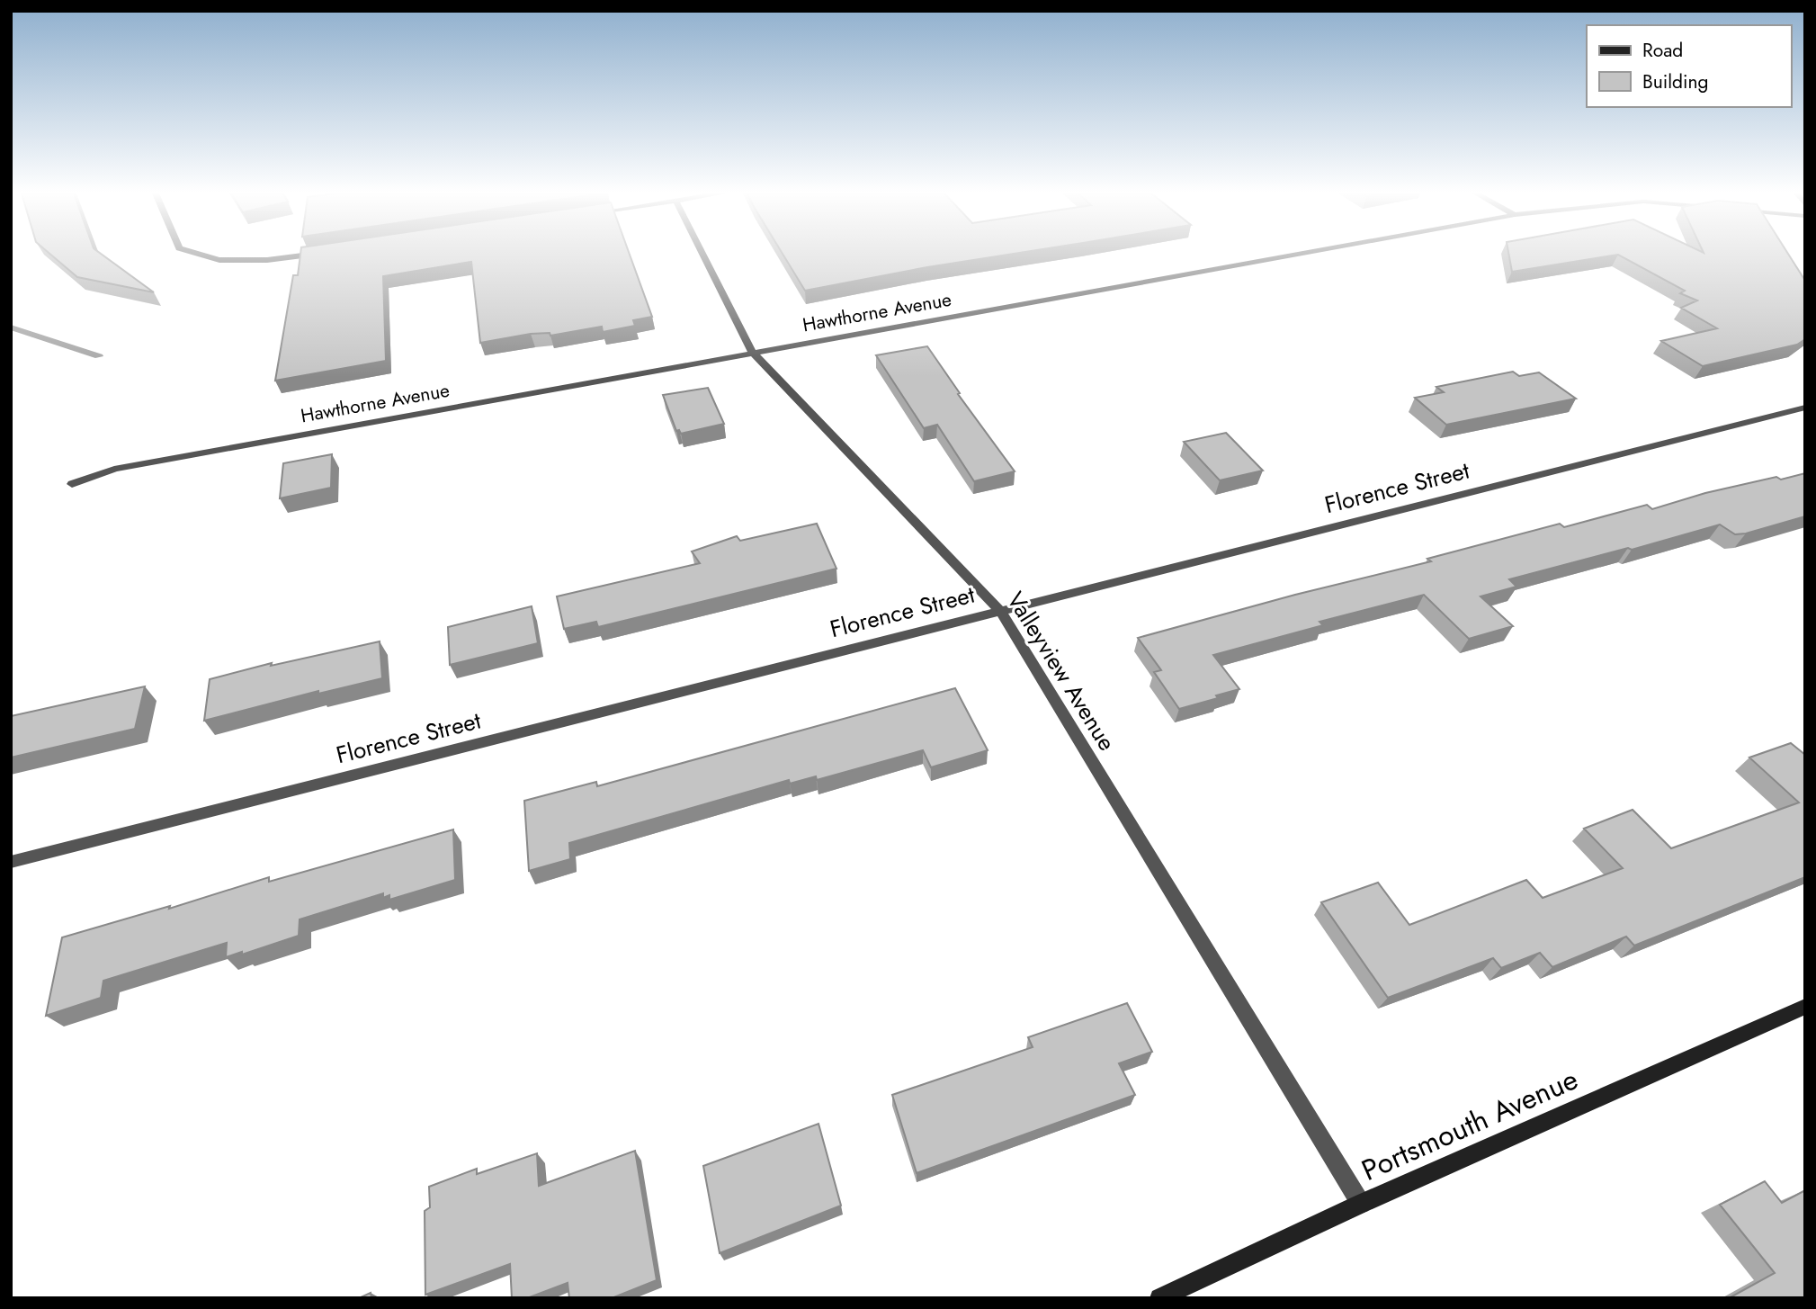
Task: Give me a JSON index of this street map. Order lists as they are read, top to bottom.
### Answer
{
  "streets": {
    "main road": ["Portsmouth Avenue"],
    "street": ["Hawthorne Avenue", "Florence Street", "Valleyview Avenue"]
  },
  "crossings": [
    ["Hawthorne Avenue", "Valleyview Avenue"],
    ["Florence Street", "Valleyview Avenue"],
    ["Valleyview Avenue", "Portsmouth Avenue"]
  ],
  "legend": ["Road", "Building"]
}
